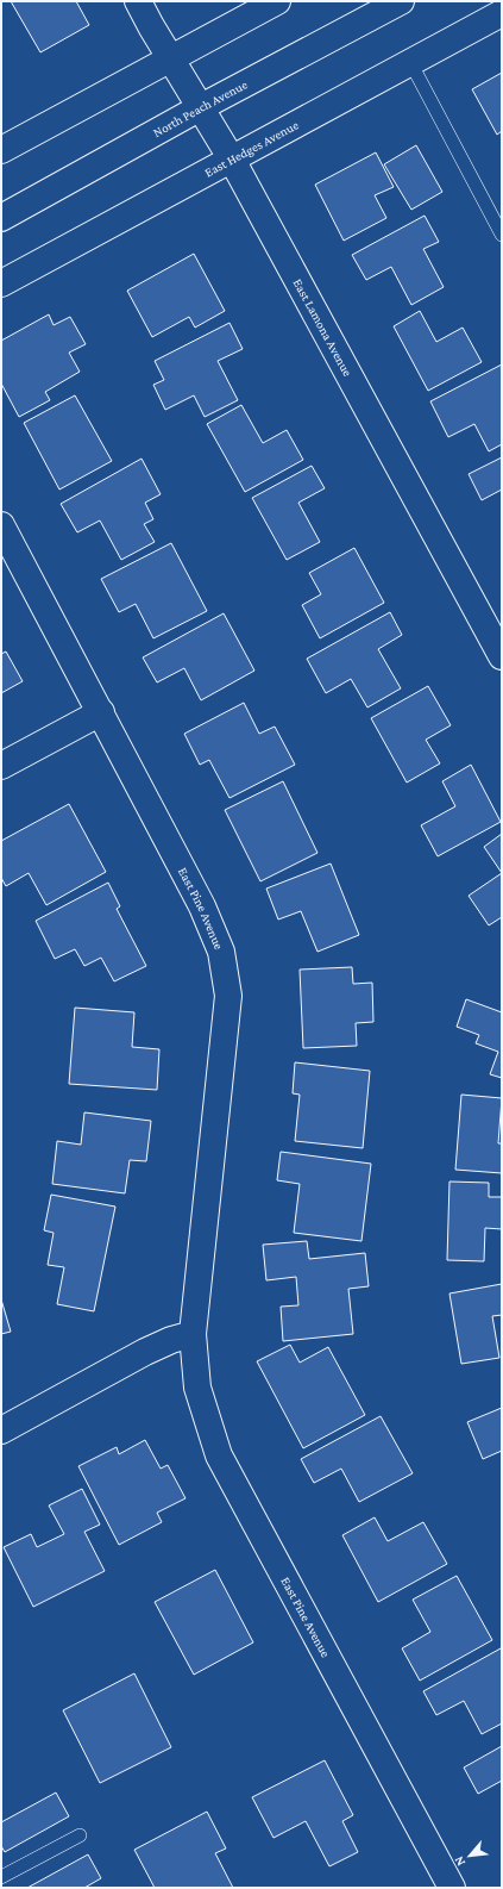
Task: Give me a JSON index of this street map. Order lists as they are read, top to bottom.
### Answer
{
  "streets": {
    "street": [
      "North Peach Avenue",
      "East Hedges Avenue",
      "East Lamona Avenue",
      "East Pine Avenue"
    ]
  },
  "crossings": [
    ["North Peach Avenue", "East Lamona Avenue"],
    ["East Hedges Avenue", "East Lamona Avenue"]
  ],
  "north": "bottom left"
}
